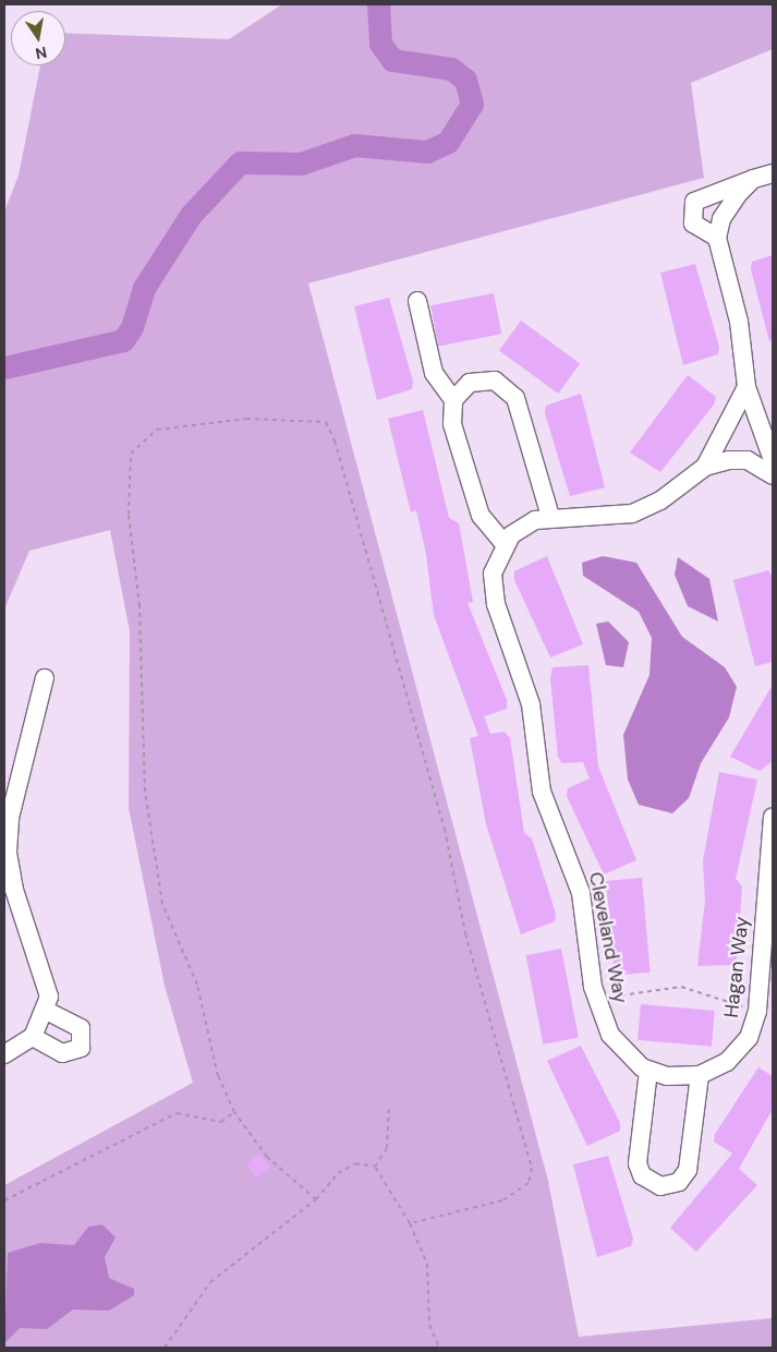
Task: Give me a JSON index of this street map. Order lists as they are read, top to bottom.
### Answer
{
  "streets": {
    "street": ["Cleveland Way", "Hagan Way"]
  },
  "crossings": [
    ["Cleveland Way", "Hagan Way"]
  ],
  "north": "bottom"
}
